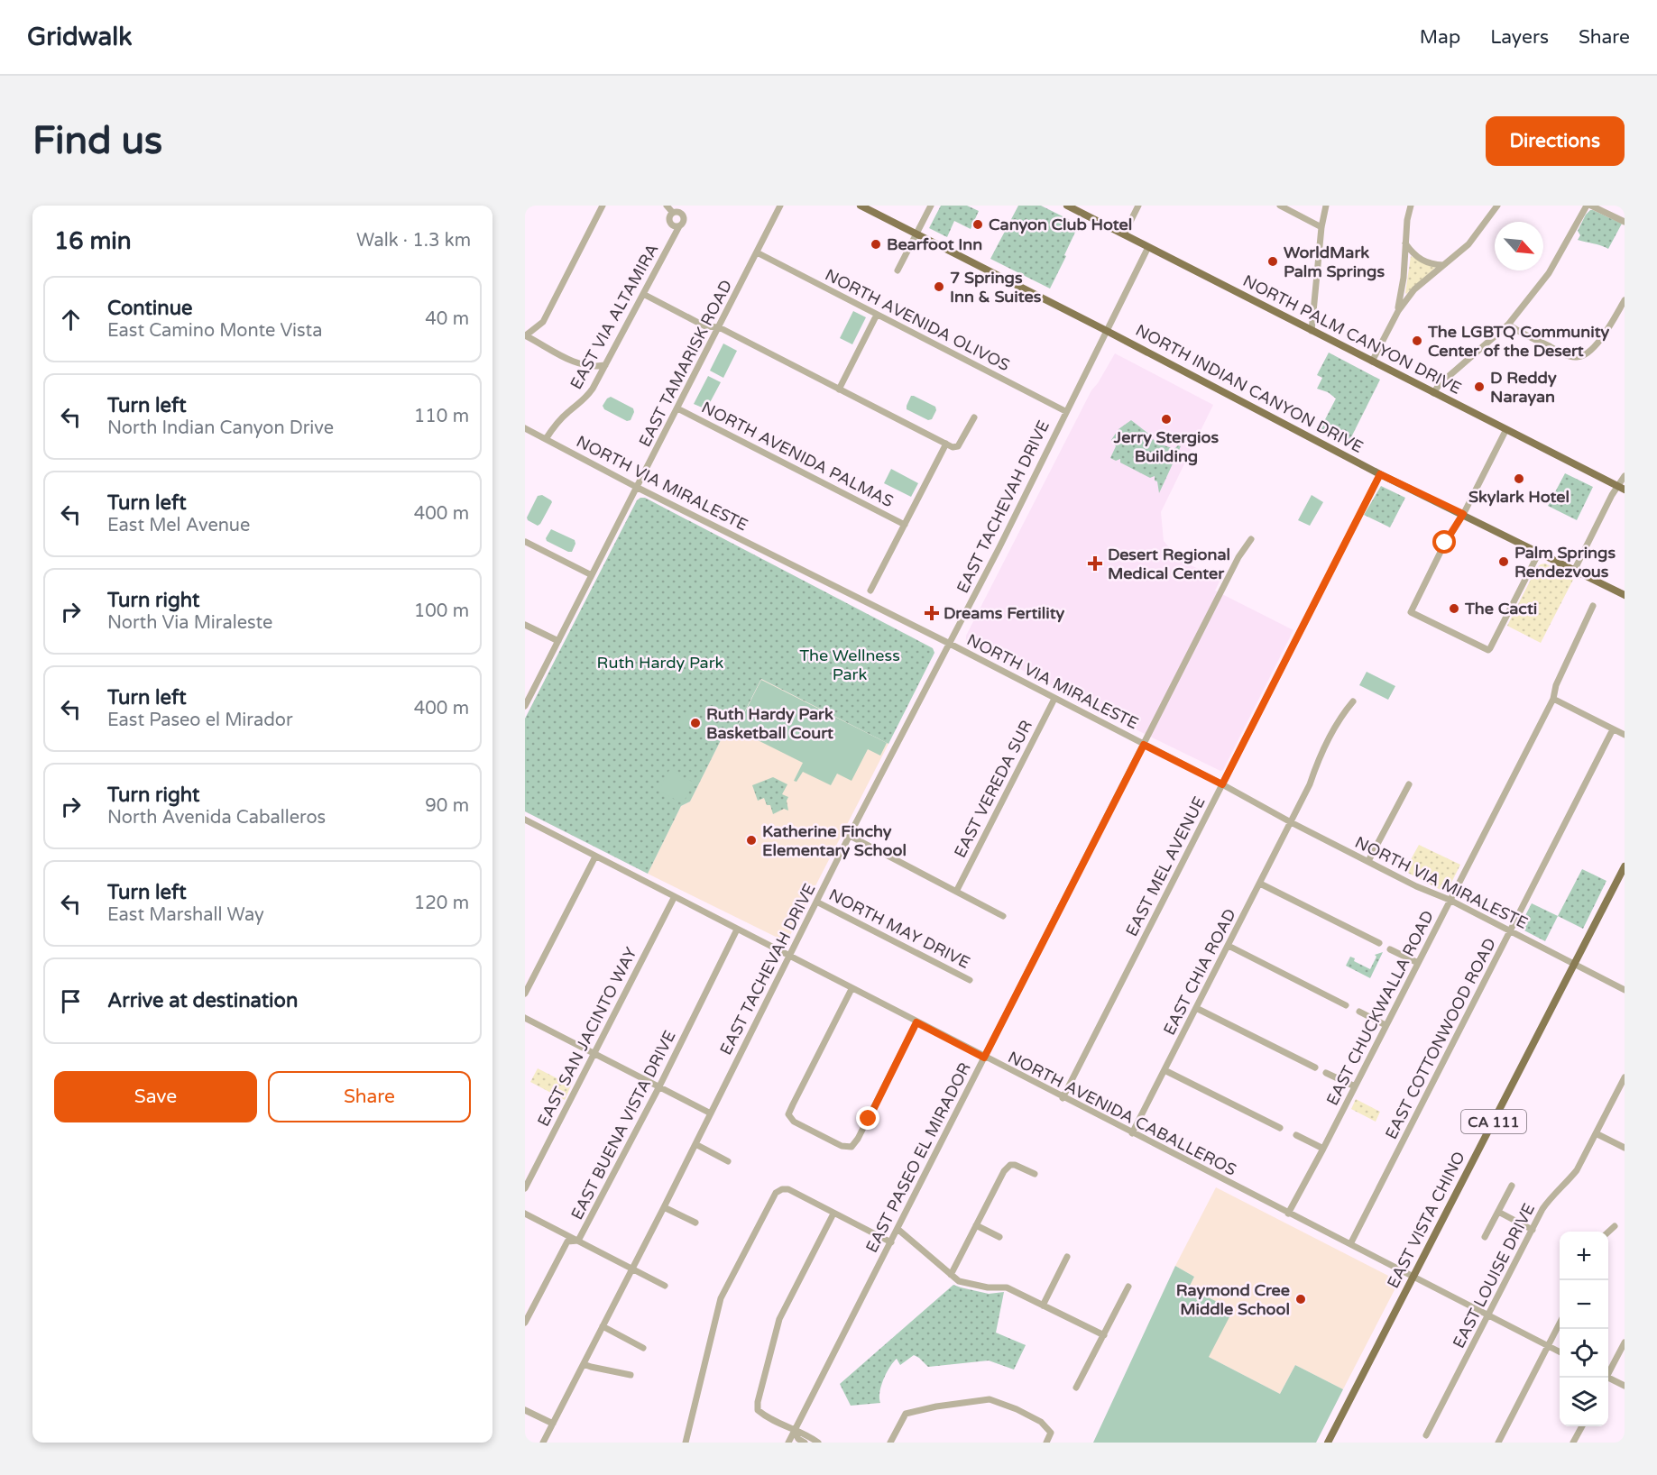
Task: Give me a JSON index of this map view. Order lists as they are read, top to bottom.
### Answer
{
  "streets": {
    "main road": [
      "NORTH PALM CANYON DRIVE",
      "NORTH INDIAN CANYON DRIVE",
      "CA 111",
      "EAST VISTA CHINO"
    ],
    "street": [
      "EAST VIA ALTAMIRA",
      "NORTH AVENIDA OLIVOS",
      "EAST TAMARISK ROAD",
      "NORTH AVENIDA PALMAS",
      "NORTH VIA MIRALESTE",
      "EAST TACHEVAH DRIVE",
      "EAST VEREDA SUR",
      "EAST MEL AVENUE",
      "NORTH MAY DRIVE",
      "EAST CHIA ROAD",
      "EAST CHUCKWALLA ROAD",
      "EAST SAN JACINTO WAY",
      "EAST COTTONWOOD ROAD",
      "NORTH AVENIDA CABALLEROS",
      "EAST BUENA VISTA DRIVE",
      "EAST PASEO EL MIRADOR",
      "EAST LOUISE DRIVE"
    ]
  },
  "crossings": [
    ["EAST VIA ALTAMIRA", "NORTH VIA MIRALESTE"],
    ["NORTH AVENIDA OLIVOS", "EAST TAMARISK ROAD"],
    ["NORTH AVENIDA OLIVOS", "EAST TACHEVAH DRIVE"],
    ["NORTH PALM CANYON DRIVE", "EAST TACHEVAH DRIVE"],
    ["EAST TAMARISK ROAD", "NORTH AVENIDA PALMAS"],
    ["EAST TAMARISK ROAD", "NORTH VIA MIRALESTE"],
    ["NORTH INDIAN CANYON DRIVE", "EAST TACHEVAH DRIVE"],
    ["NORTH INDIAN CANYON DRIVE", "EAST MEL AVENUE"],
    ["NORTH VIA MIRALESTE", "EAST TACHEVAH DRIVE"],
    ["NORTH VIA MIRALESTE", "EAST VEREDA SUR"],
    ["NORTH VIA MIRALESTE", "EAST MEL AVENUE"],
    ["NORTH VIA MIRALESTE", "EAST CHIA ROAD"],
    ["NORTH VIA MIRALESTE", "EAST CHUCKWALLA ROAD"],
    ["NORTH VIA MIRALESTE", "EAST COTTONWOOD ROAD"],
    ["NORTH VIA MIRALESTE", "EAST PASEO EL MIRADOR"],
    ["NORTH VIA MIRALESTE", "EAST VISTA CHINO"],
    ["EAST TACHEVAH DRIVE", "NORTH MAY DRIVE"],
    ["EAST TACHEVAH DRIVE", "NORTH AVENIDA CABALLEROS"],
    ["EAST MEL AVENUE", "NORTH AVENIDA CABALLEROS"],
    ["EAST CHIA ROAD", "NORTH AVENIDA CABALLEROS"],
    ["EAST CHUCKWALLA ROAD", "NORTH AVENIDA CABALLEROS"],
    ["EAST SAN JACINTO WAY", "NORTH AVENIDA CABALLEROS"],
    ["EAST COTTONWOOD ROAD", "NORTH AVENIDA CABALLEROS"],
    ["NORTH AVENIDA CABALLEROS", "EAST BUENA VISTA DRIVE"],
    ["NORTH AVENIDA CABALLEROS", "EAST PASEO EL MIRADOR"],
    ["NORTH AVENIDA CABALLEROS", "EAST VISTA CHINO"],
    ["NORTH AVENIDA CABALLEROS", "EAST LOUISE DRIVE"]
  ],
  "parks": ["The Wellness Park", "Ruth Hardy Park"],
  "places": {
    "other": [
      "Canyon Club Hotel",
      "Bearfoot Inn",
      "WorldMark Palm Springs",
      "7 Springs Inn & Suites",
      "The LGBTQ Community Center of the Desert",
      "D Reddy Narayan",
      "Jerry Stergios Building",
      "Skylark Hotel",
      "Palm Springs Rendezvous",
      "The Cacti",
      "Ruth Hardy Park Basketball Court",
      "Katherine Finchy Elementary School",
      "Raymond Cree Middle School"
    ],
    "health": ["Desert Regional Medical Center", "Dreams Fertility"]
  },
  "north": "bottom right",
  "page": {
    "header": "Gridwalk",
    "nav": ["Map", "Layers", "Share"],
    "buttons": [
      "Directions",
      ["Save", "Share"]
    ],
    "title": "Find us",
    "heading": ["16 min", "Walk · 1.3 km"],
    "list": [
      ["Continue", "East Camino Monte Vista", "40 m"],
      ["Turn left", "North Indian Canyon Drive", "110 m"],
      ["Turn left", "East Mel Avenue", "400 m"],
      ["Turn right", "North Via Miraleste", "100 m"],
      ["Turn left", "East Paseo el Mirador", "400 m"],
      ["Turn right", "North Avenida Caballeros", "90 m"],
      ["Turn left", "East Marshall Way", "120 m"],
      "Arrive at destination"
    ],
    "map_buttons": ["+", "−"]
  }
}
